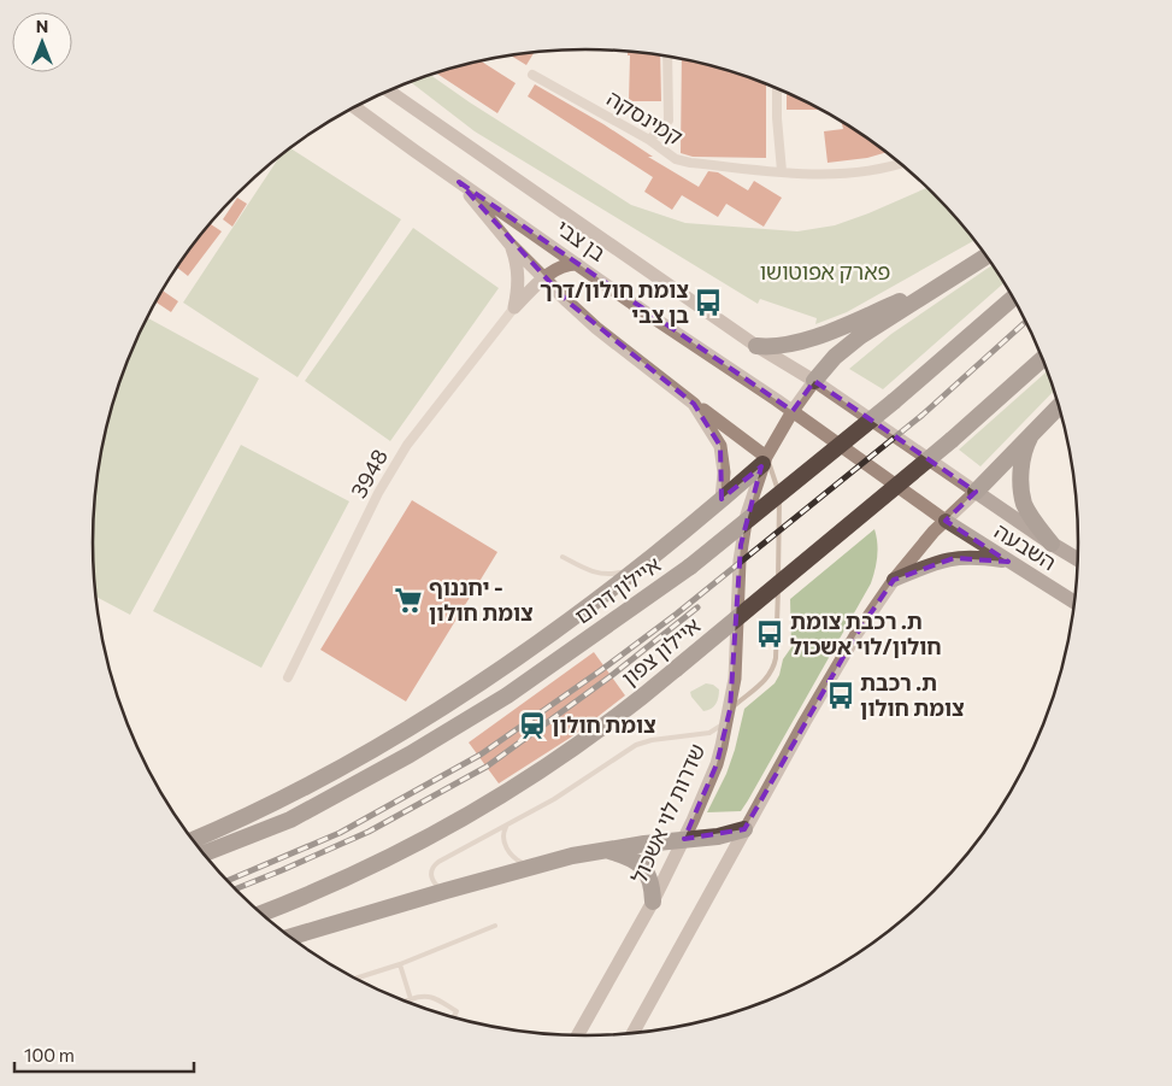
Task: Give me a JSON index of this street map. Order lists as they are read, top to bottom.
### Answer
{
  "streets": {
    "highway": ["השבעה", "איילון דרום", "איילון צפון"],
    "main road": ["בן צבי", "שדרות לוי אשכול"],
    "street": ["קמינסקה", "3948"]
  },
  "crossings": [
    ["בן צבי", "השבעה"],
    ["בן צבי", "שדרות לוי אשכול"]
  ],
  "parks": ["פארק אפוטושו"],
  "places": {
    "bus stop": ["צומת חולון/דרך בן צבי", "ת. רכבת צומת חולון/לוי אשכול", "ת. רכבת צומת חולון"],
    "supermarket": ["יחננוף - צומת חולון"],
    "station": ["צומת חולון"]
  },
  "scale_bar": "100 m",
  "north": "top"
}
